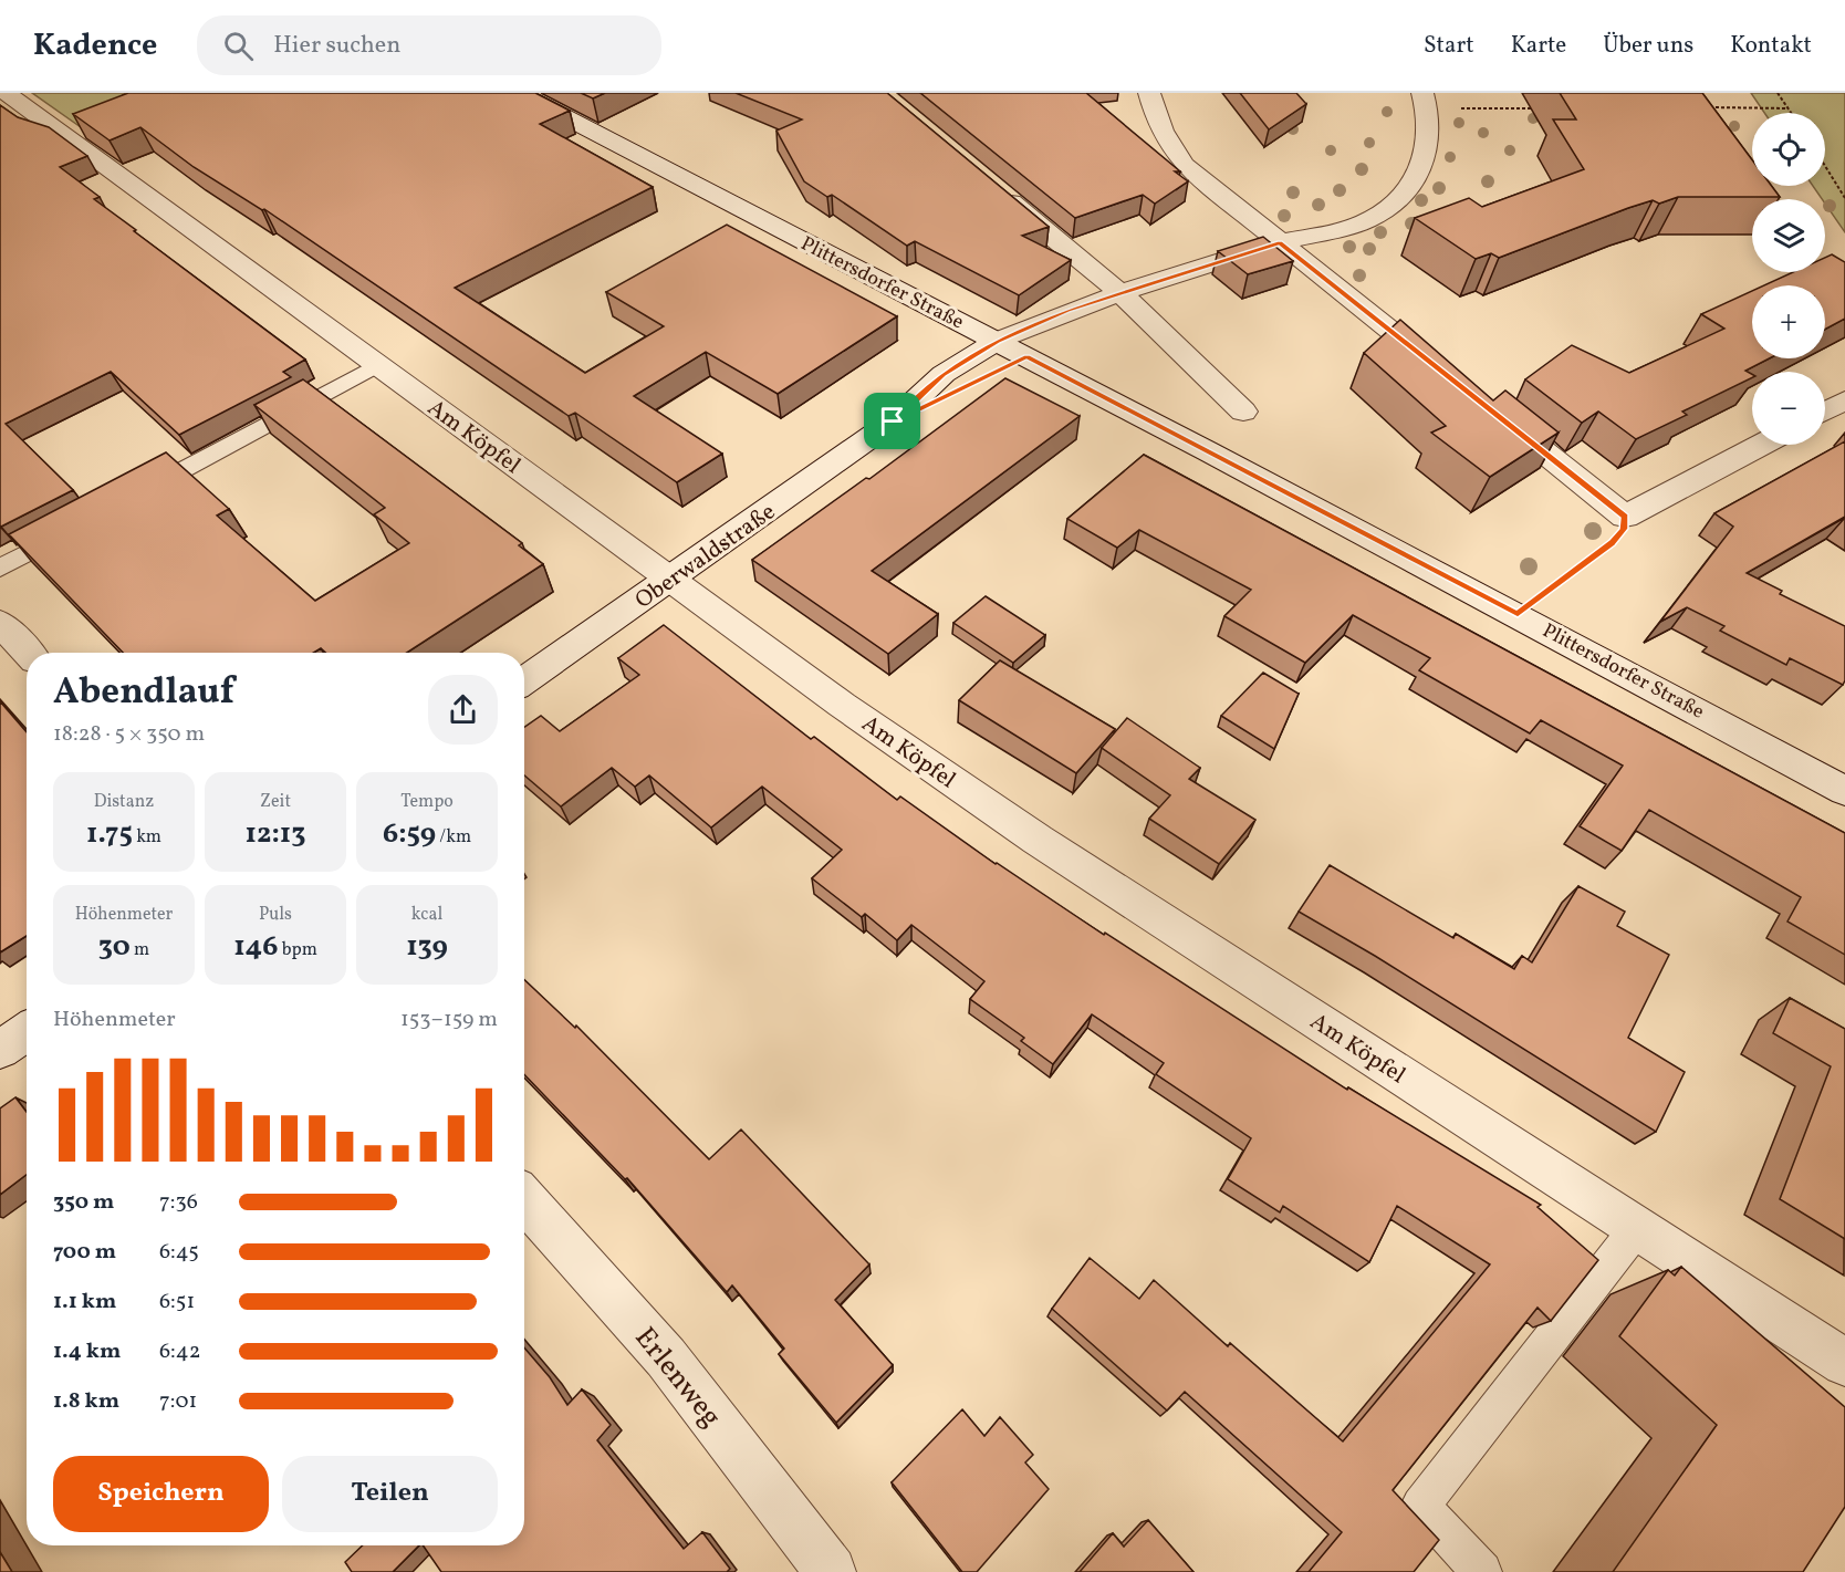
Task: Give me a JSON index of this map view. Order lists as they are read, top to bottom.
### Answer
{
  "streets": {
    "street": [
      "Plittersdorfer Straße",
      "Am Köpfel",
      "Oberwaldstraße",
      "Erlenweg"
    ]
  },
  "crossings": [
    ["Plittersdorfer Straße", "Oberwaldstraße"],
    ["Am Köpfel", "Oberwaldstraße"]
  ],
  "page": {
    "header": "Kadence",
    "search": "Hier suchen",
    "nav": [
      "Start",
      "Karte",
      "Über uns",
      "Kontakt"
    ],
    "map_buttons": ["+", "−"],
    "heading": ["Abendlauf", "18:28 · 5 × 350 m"],
    "stats": [
      ["Distanz", "1.75 km"],
      ["Zeit", "12:13"],
      ["Tempo", "6:59 /km"],
      ["Höhenmeter", "30 m"],
      ["Puls", "146 bpm"],
      ["kcal", "139"]
    ],
    "chart": ["Höhenmeter", "153–159 m"],
    "list": [
      {
        "name": "350 m",
        "note": "7:36"
      },
      {
        "name": "700 m",
        "note": "6:45"
      },
      {
        "name": "1.1 km",
        "note": "6:51"
      },
      {
        "name": "1.4 km",
        "note": "6:42"
      },
      {
        "name": "1.8 km",
        "note": "7:01"
      }
    ],
    "buttons": ["Speichern", "Teilen"]
  }
}
